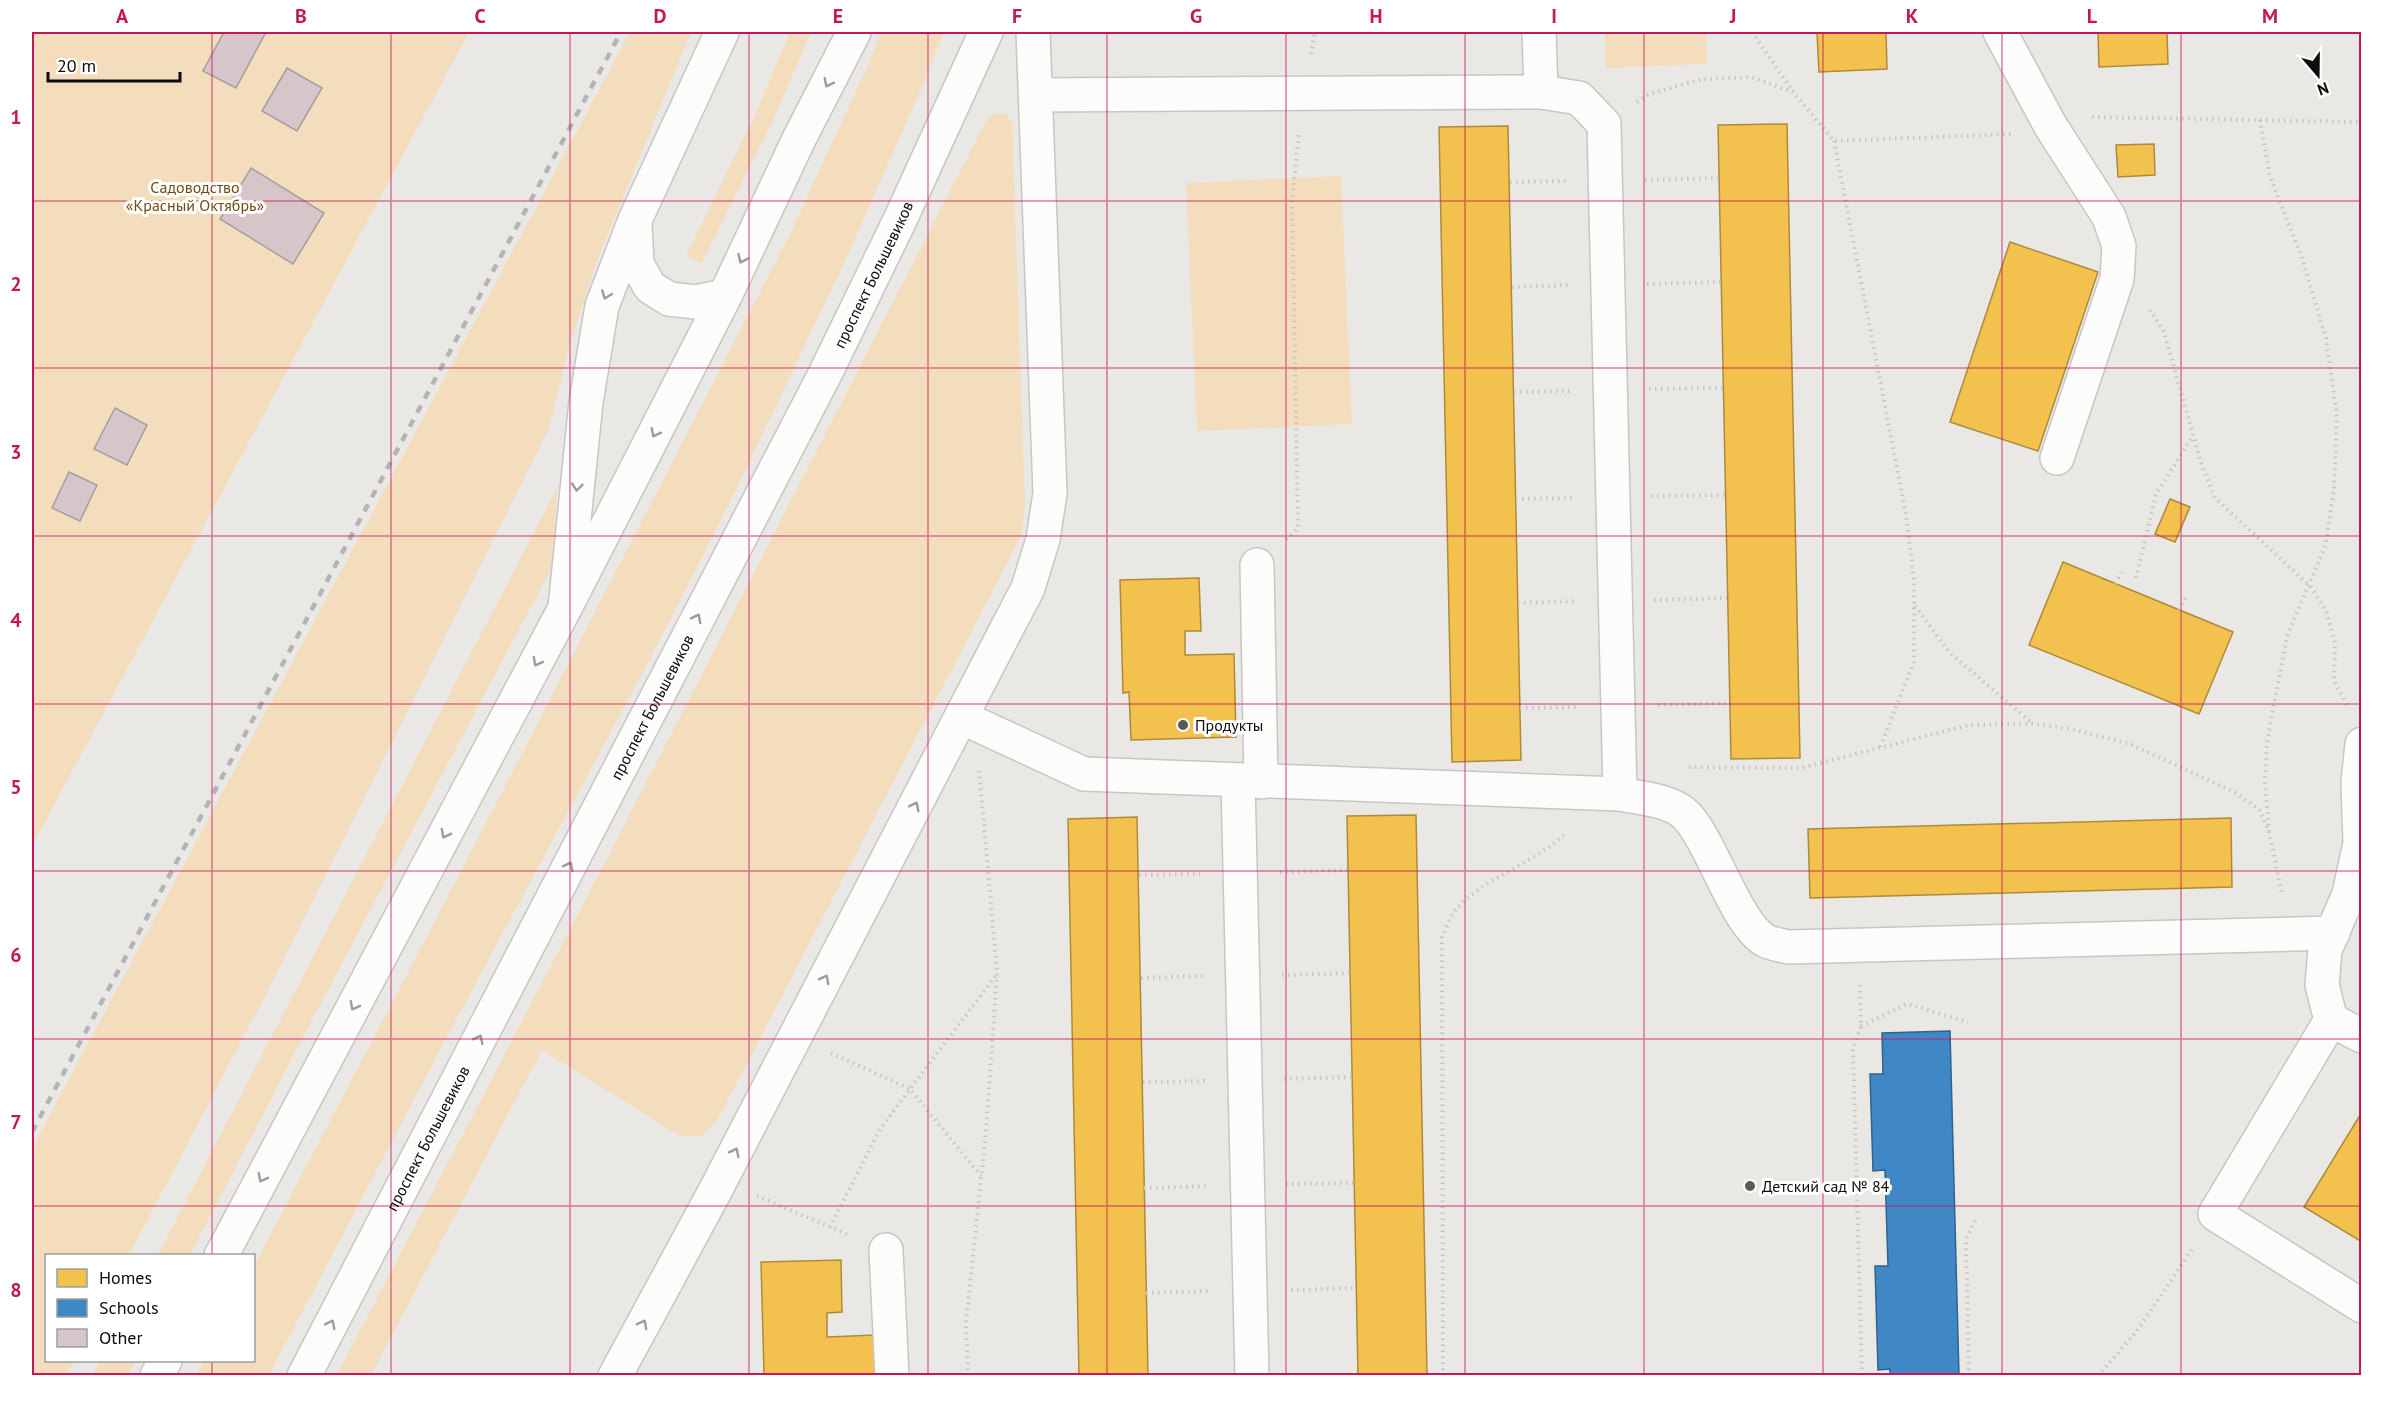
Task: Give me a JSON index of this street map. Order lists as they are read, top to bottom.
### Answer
{
  "streets": {
    "main road": ["проспект Большевиков"]
  },
  "parks": ["Садоводство «Красный Октябрь»"],
  "places": ["Продукты", "Детский сад № 84"],
  "legend": ["Homes", "Schools", "Other"],
  "scale_bar": "20 m",
  "north": "bottom",
  "grid": {
    "columns": [
      "A",
      "B",
      "C",
      "D",
      "E",
      "F",
      "G",
      "H",
      "I",
      "J",
      "K",
      "L",
      "M"
    ],
    "rows": [
      "1",
      "2",
      "3",
      "4",
      "5",
      "6",
      "7",
      "8"
    ]
  }
}
